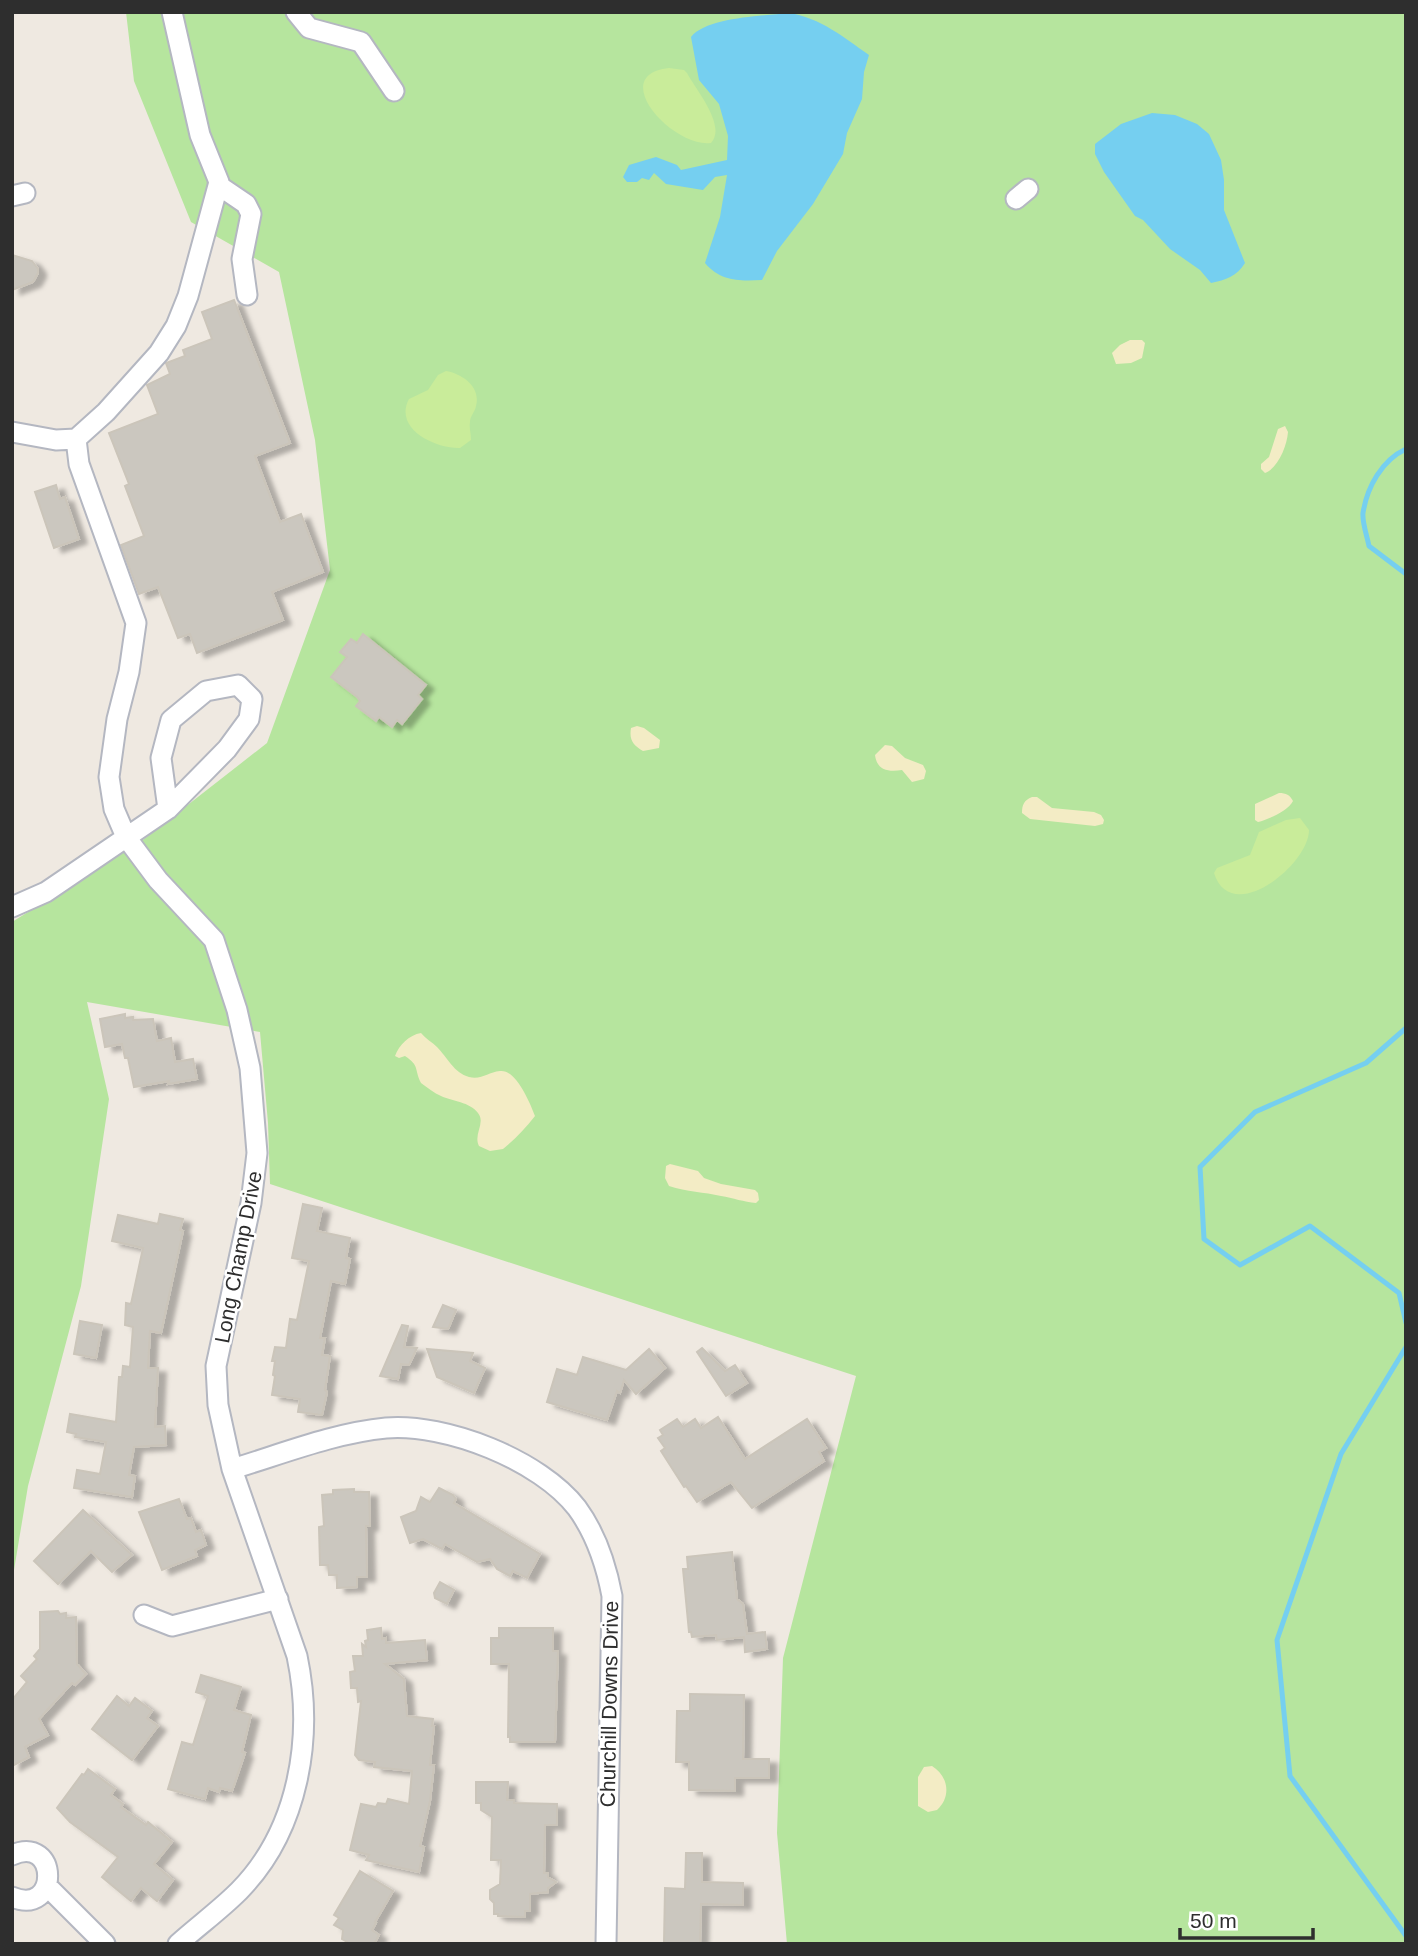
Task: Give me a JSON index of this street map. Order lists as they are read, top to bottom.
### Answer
{
  "streets": {
    "street": ["Long Champ Drive", "Churchill Downs Drive"]
  },
  "crossings": [
    ["Long Champ Drive", "Churchill Downs Drive"]
  ],
  "scale_bar": "50 m"
}
